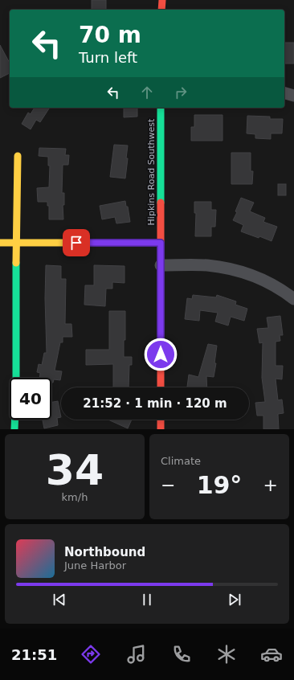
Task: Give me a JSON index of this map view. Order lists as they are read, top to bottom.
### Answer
{
  "streets": {
    "street": ["Hipkins Road Southwest"]
  },
  "page": {
    "turn": ["70 m", "Turn left"],
    "limit": "40",
    "trip": "21:52 · 1 min · 120 m",
    "tile": [
      ["34", "km/h"],
      "Climate"
    ],
    "heat": ["−", "19°", "+"],
    "song": ["Northbound", "June Harbor"],
    "tabs": "21:51"
  }
}
